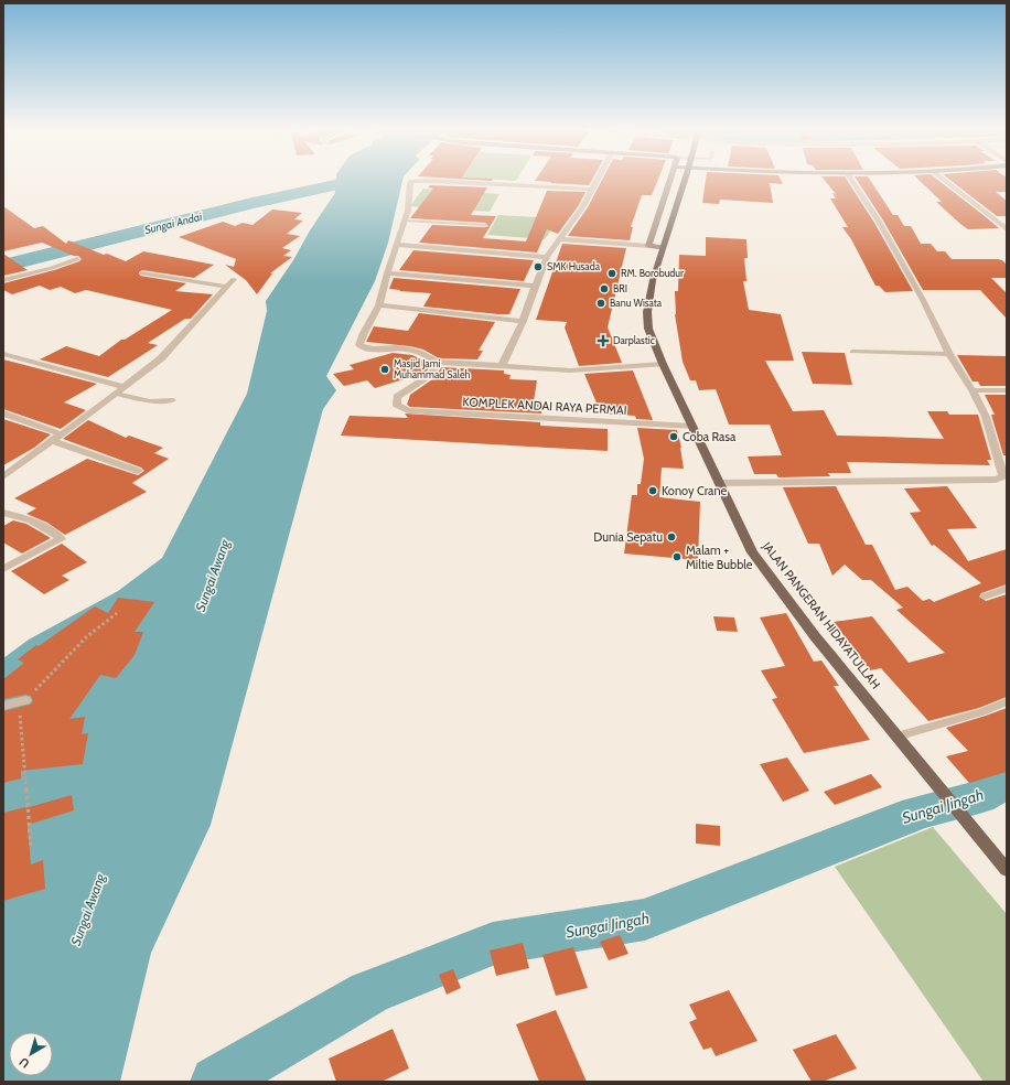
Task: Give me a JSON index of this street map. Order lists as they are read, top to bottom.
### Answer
{
  "streets": {
    "main road": ["JALAN PANGERAN HIDAYATULLAH"],
    "street": ["KOMPLEK ANDAI RAYA PERMAI"]
  },
  "crossings": [
    ["KOMPLEK ANDAI RAYA PERMAI", "JALAN PANGERAN HIDAYATULLAH"]
  ],
  "water": ["Sungai Andai", "Sungai Awang", "Sungai Jingah"],
  "places": {
    "other": [
      "SMK Husada",
      "RM. Borobudur",
      "BRI",
      "Banu Wisata",
      "Masjid Jami Muhammad Saleh",
      "Coba Rasa",
      "Konoy Crane",
      "Dunia Sepatu",
      "Malam + Miltie Bubble"
    ],
    "health": ["Darplastic"]
  },
  "north": "bottom left"
}
